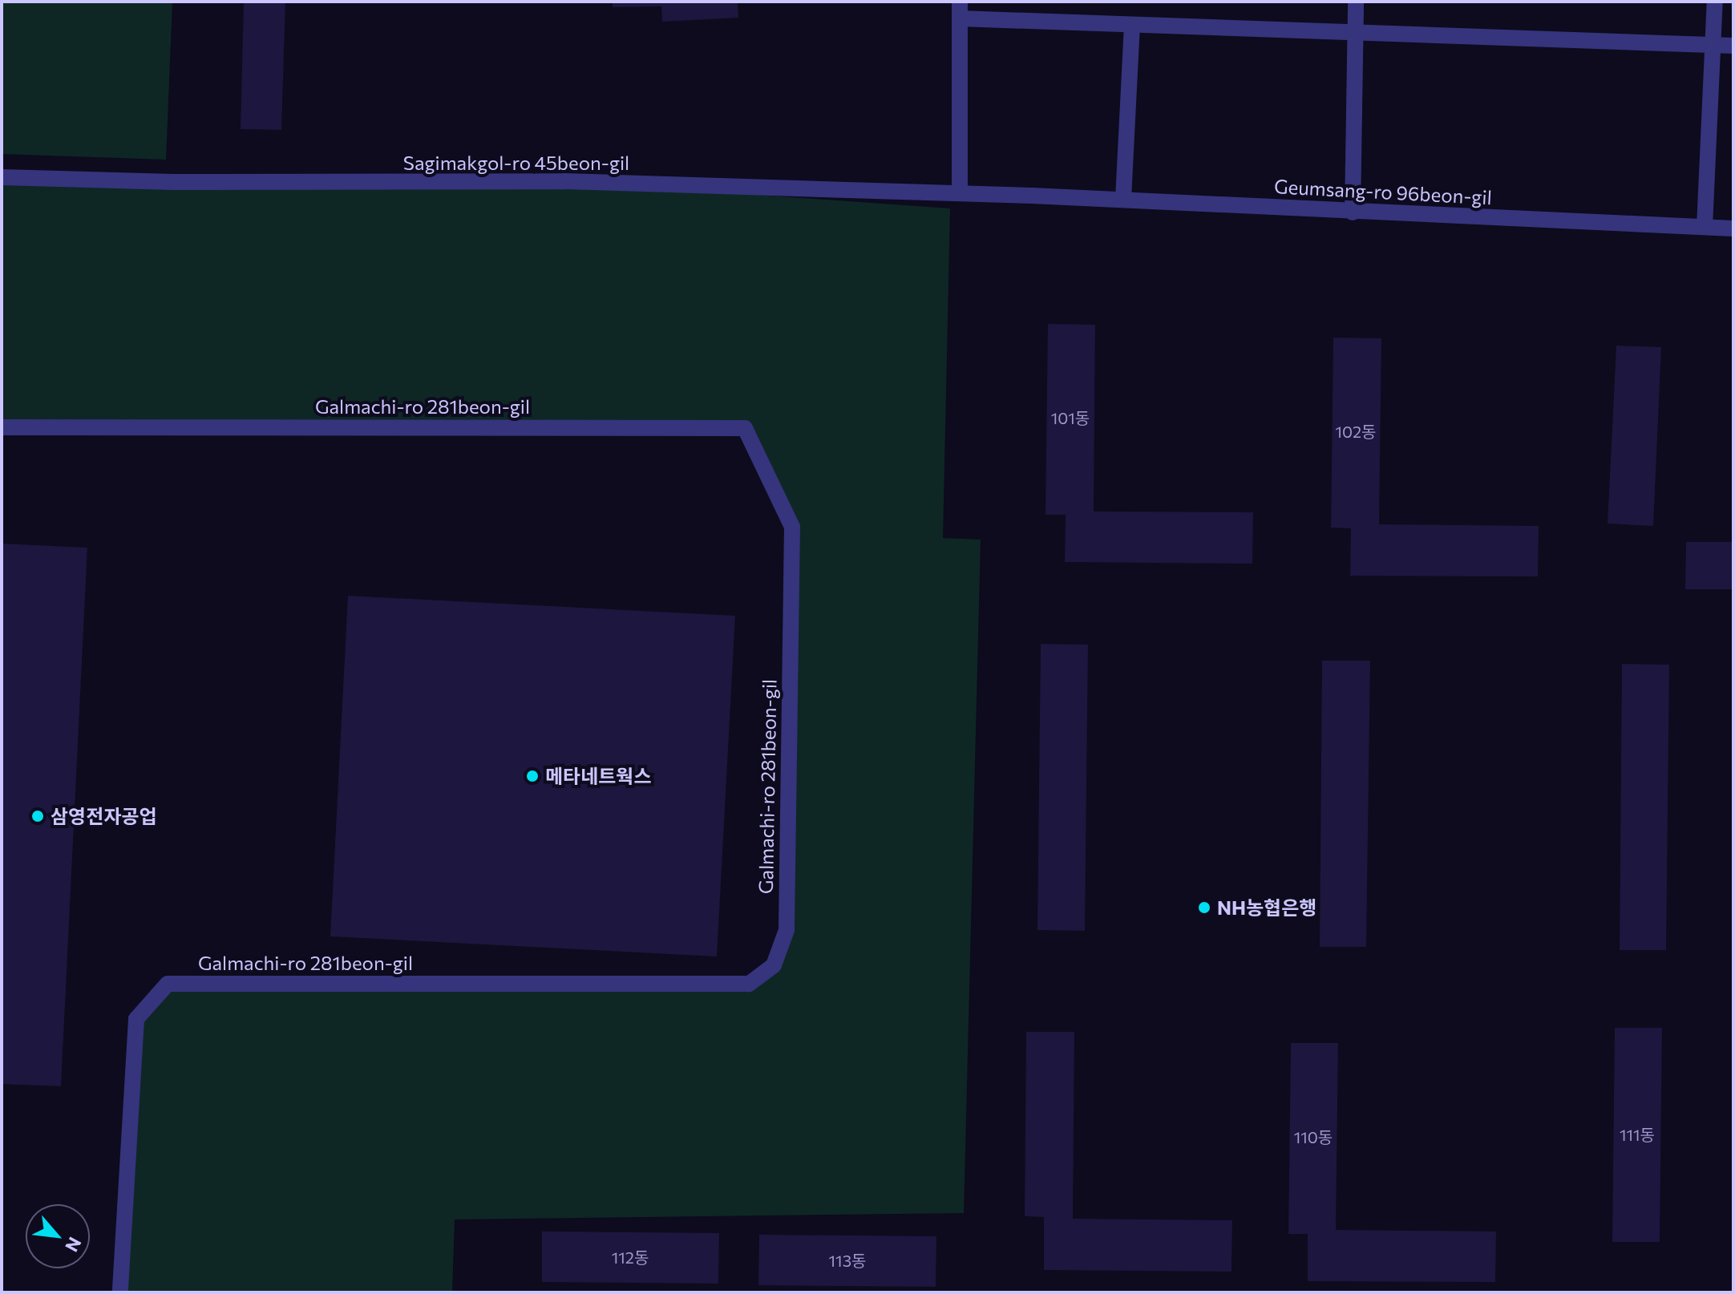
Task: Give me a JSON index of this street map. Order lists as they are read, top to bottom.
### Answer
{
  "streets": {
    "street": ["Sagimakgol-ro 45beon-gil", "Geumsang-ro 96beon-gil", "Galmachi-ro 281beon-gil"]
  },
  "crossings": [
    ["Sagimakgol-ro 45beon-gil", "Geumsang-ro 96beon-gil"]
  ],
  "places": ["메타네트웍스", "삼영전자공업", "NH농협은행"],
  "house_numbers": [
    "101동",
    "102동",
    "111동",
    "110동",
    "112동",
    "113동"
  ],
  "north": "bottom right"
}
